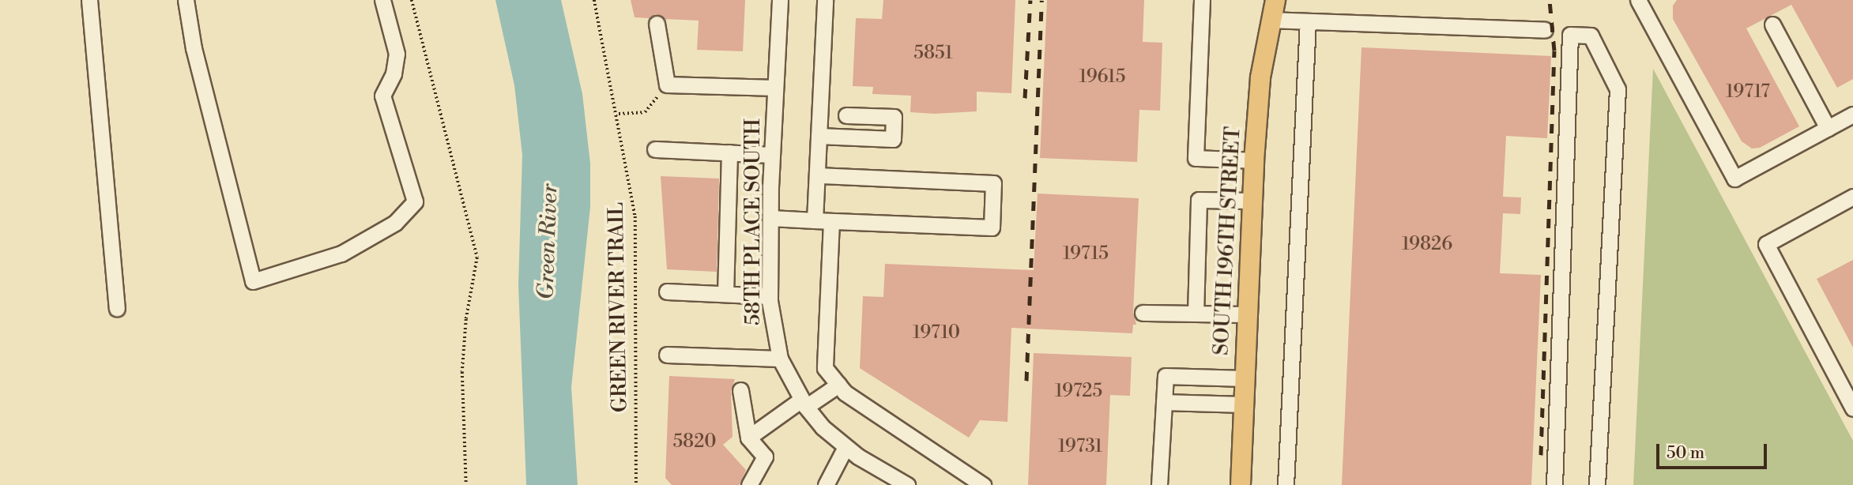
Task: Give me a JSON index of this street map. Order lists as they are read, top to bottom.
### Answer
{
  "streets": {
    "main road": ["SOUTH 196TH STREET"],
    "street": ["58TH PLACE SOUTH"],
    "path": ["GREEN RIVER TRAIL"]
  },
  "water": ["Green River"],
  "house_numbers": [
    "5851",
    "19615",
    "19717",
    "19826",
    "19715",
    "19710",
    "19725",
    "5820",
    "19731"
  ],
  "scale_bar": "50 m"
}
